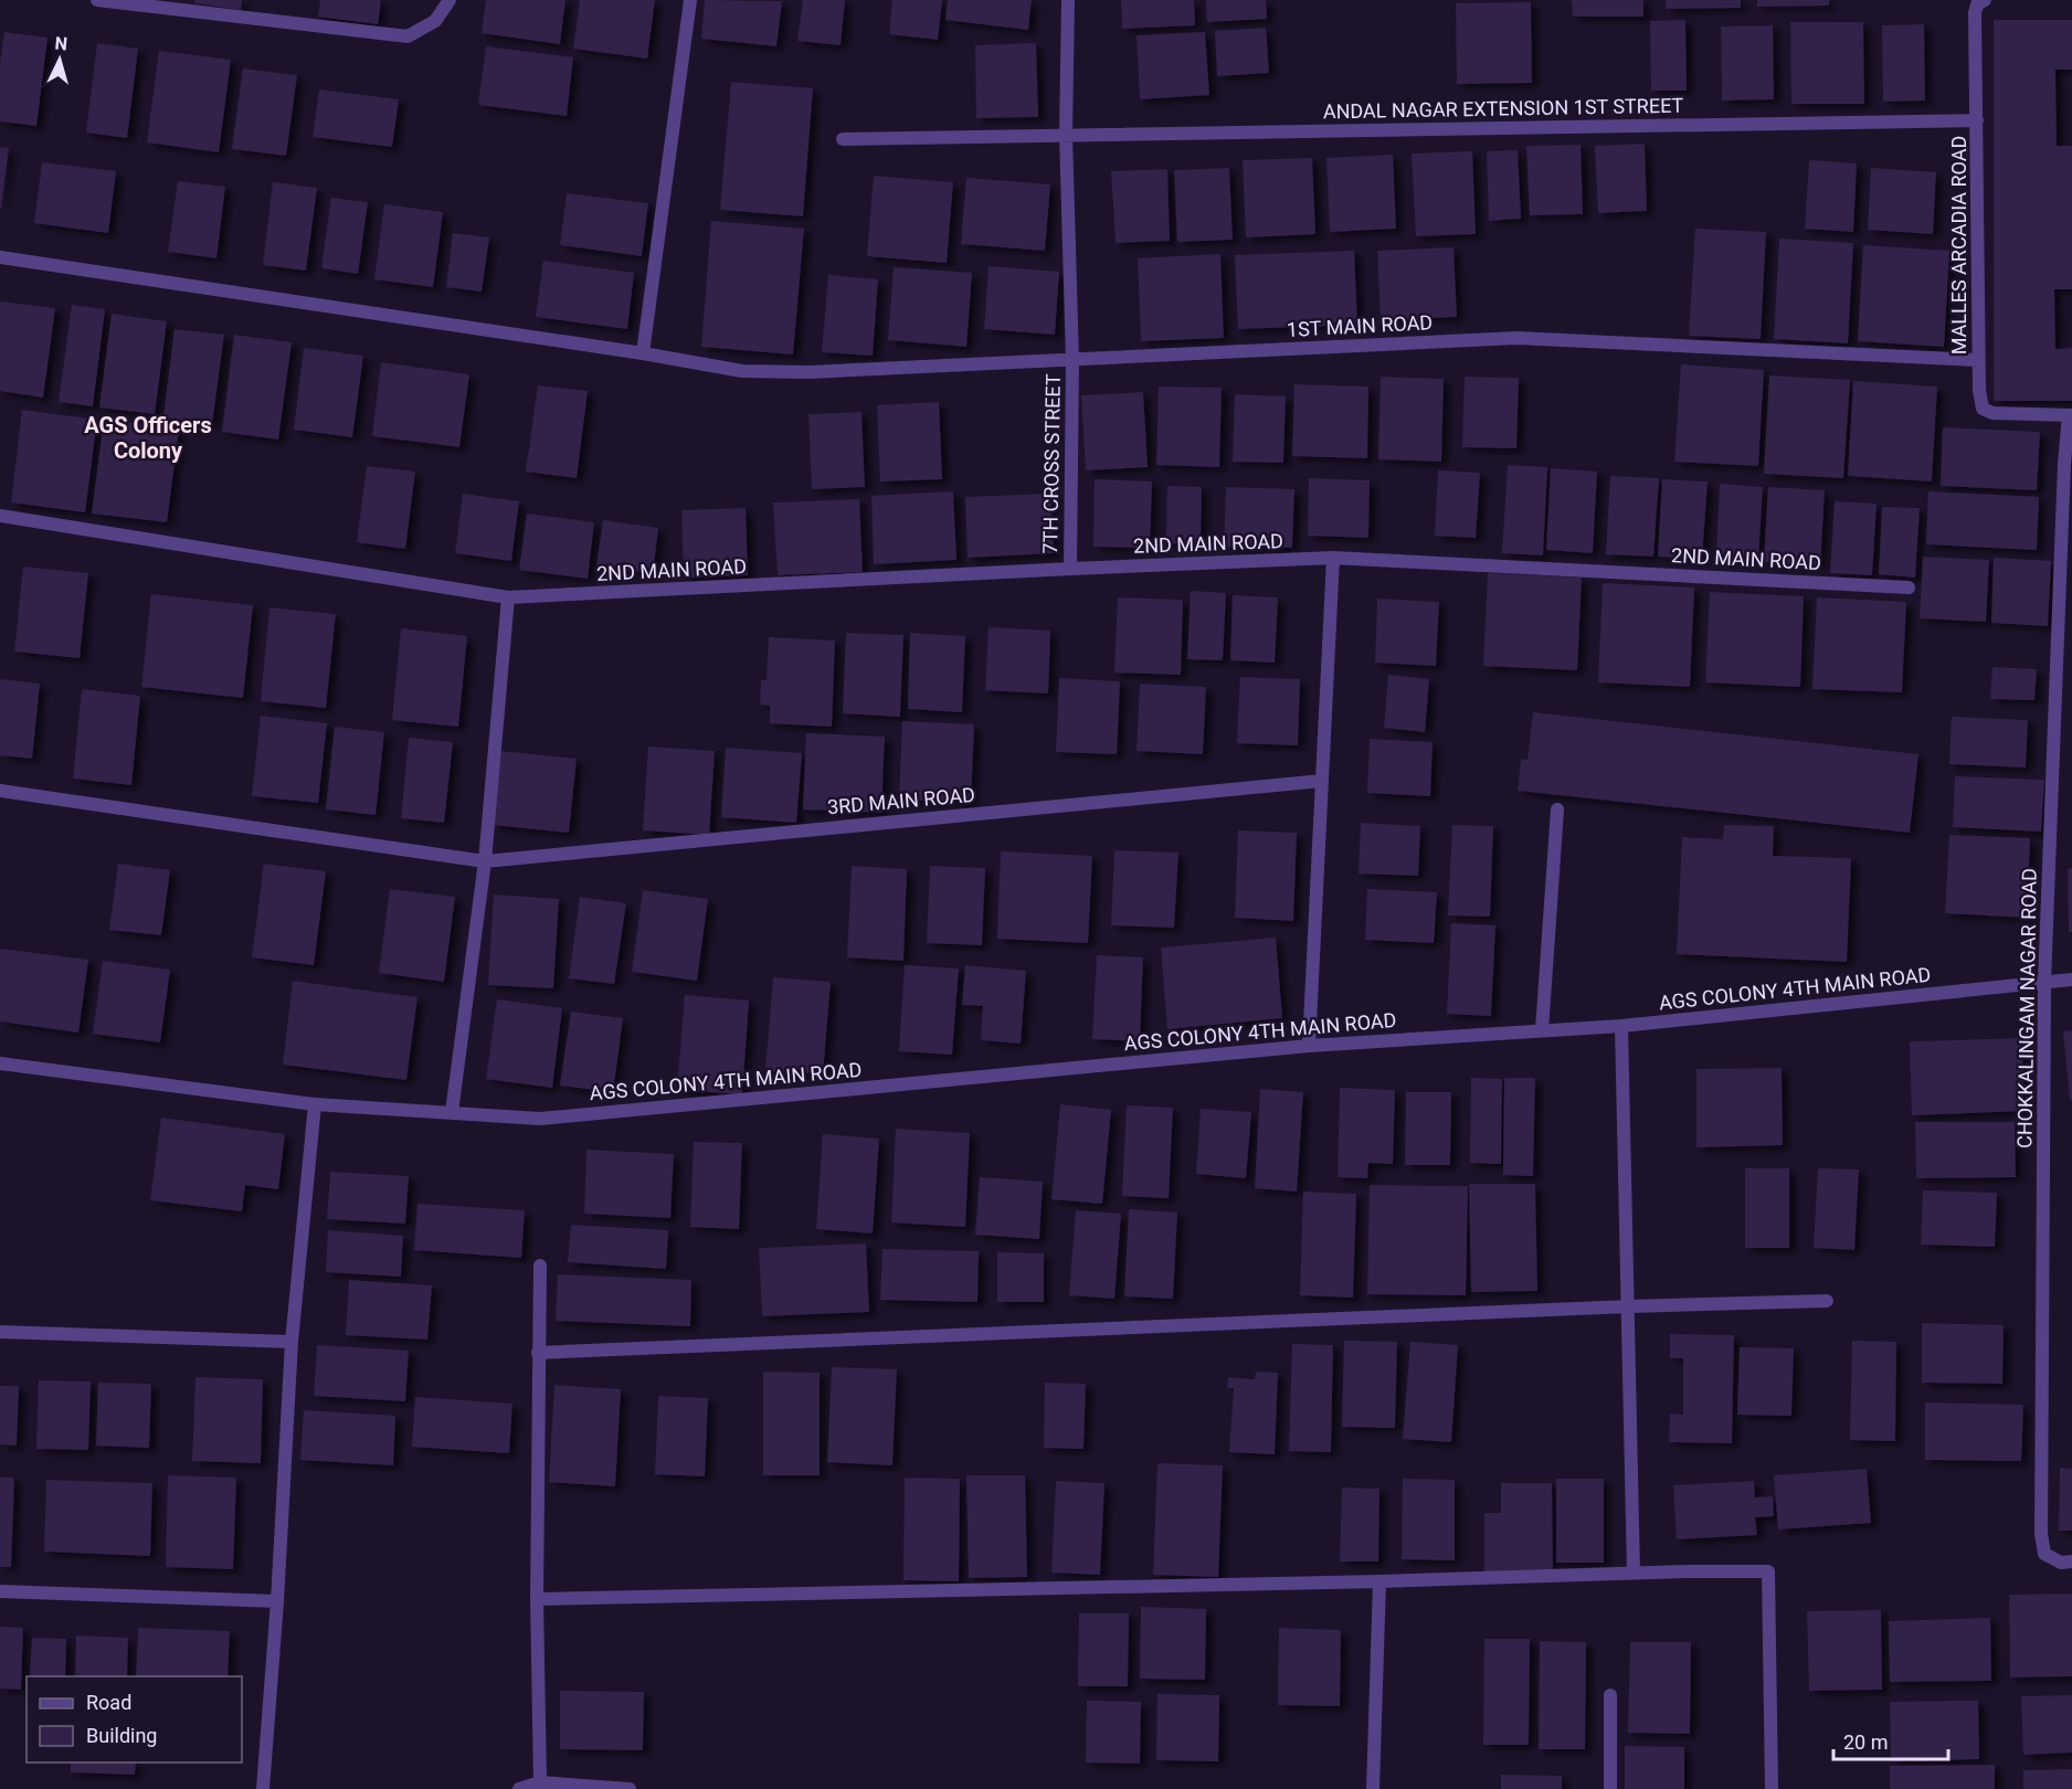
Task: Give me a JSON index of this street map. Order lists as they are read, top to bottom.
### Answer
{
  "streets": {
    "street": [
      "ANDAL NAGAR EXTENSION 1ST STREET",
      "MALLES ARCADIA ROAD",
      "1ST MAIN ROAD",
      "7TH CROSS STREET",
      "2ND MAIN ROAD",
      "3RD MAIN ROAD",
      "AGS COLONY 4TH MAIN ROAD",
      "CHOKKALINGAM NAGAR ROAD"
    ]
  },
  "crossings": [
    ["ANDAL NAGAR EXTENSION 1ST STREET", "MALLES ARCADIA ROAD"],
    ["ANDAL NAGAR EXTENSION 1ST STREET", "7TH CROSS STREET"],
    ["MALLES ARCADIA ROAD", "1ST MAIN ROAD"],
    ["MALLES ARCADIA ROAD", "CHOKKALINGAM NAGAR ROAD"],
    ["1ST MAIN ROAD", "7TH CROSS STREET"],
    ["7TH CROSS STREET", "2ND MAIN ROAD"],
    ["AGS COLONY 4TH MAIN ROAD", "CHOKKALINGAM NAGAR ROAD"]
  ],
  "districts": ["AGS Officers Colony"],
  "legend": ["Road", "Building"],
  "scale_bar": "20 m",
  "north": "top"
}
